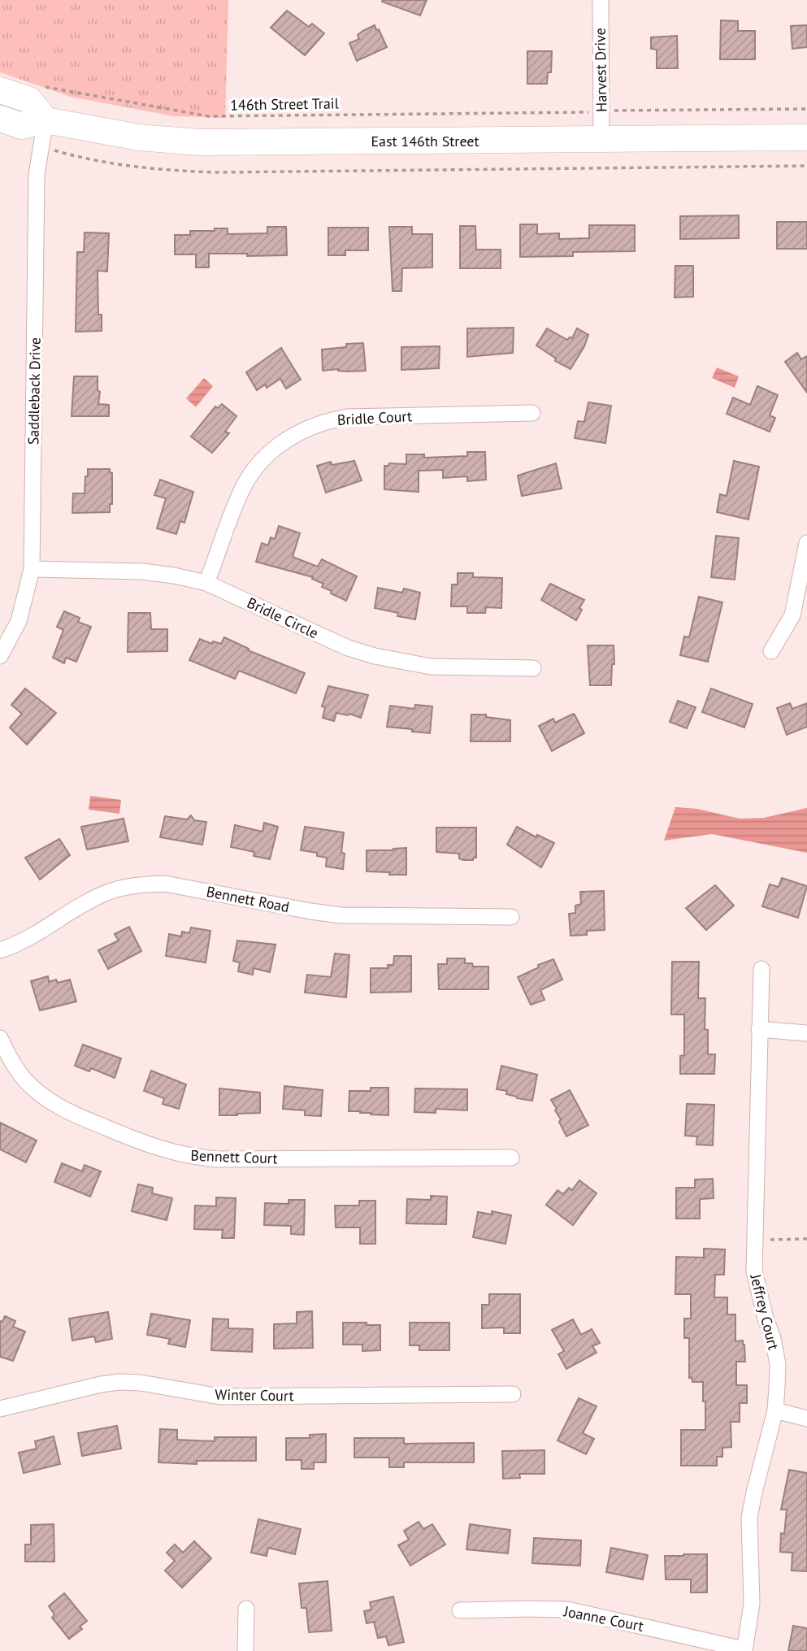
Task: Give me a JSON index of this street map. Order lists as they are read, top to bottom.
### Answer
{
  "streets": {
    "main road": ["East 146th Street"],
    "street": [
      "Harvest Drive",
      "Saddleback Drive",
      "Bridle Court",
      "Bridle Circle",
      "Bennett Road",
      "Bennett Court",
      "Jeffrey Court",
      "Winter Court",
      "Joanne Court"
    ],
    "path": ["146th Street Trail"]
  },
  "crossings": [
    ["Harvest Drive", "East 146th Street"],
    ["East 146th Street", "Saddleback Drive"],
    ["Saddleback Drive", "Bridle Circle"],
    ["Bridle Court", "Bridle Circle"],
    ["Jeffrey Court", "Joanne Court"]
  ]
}
